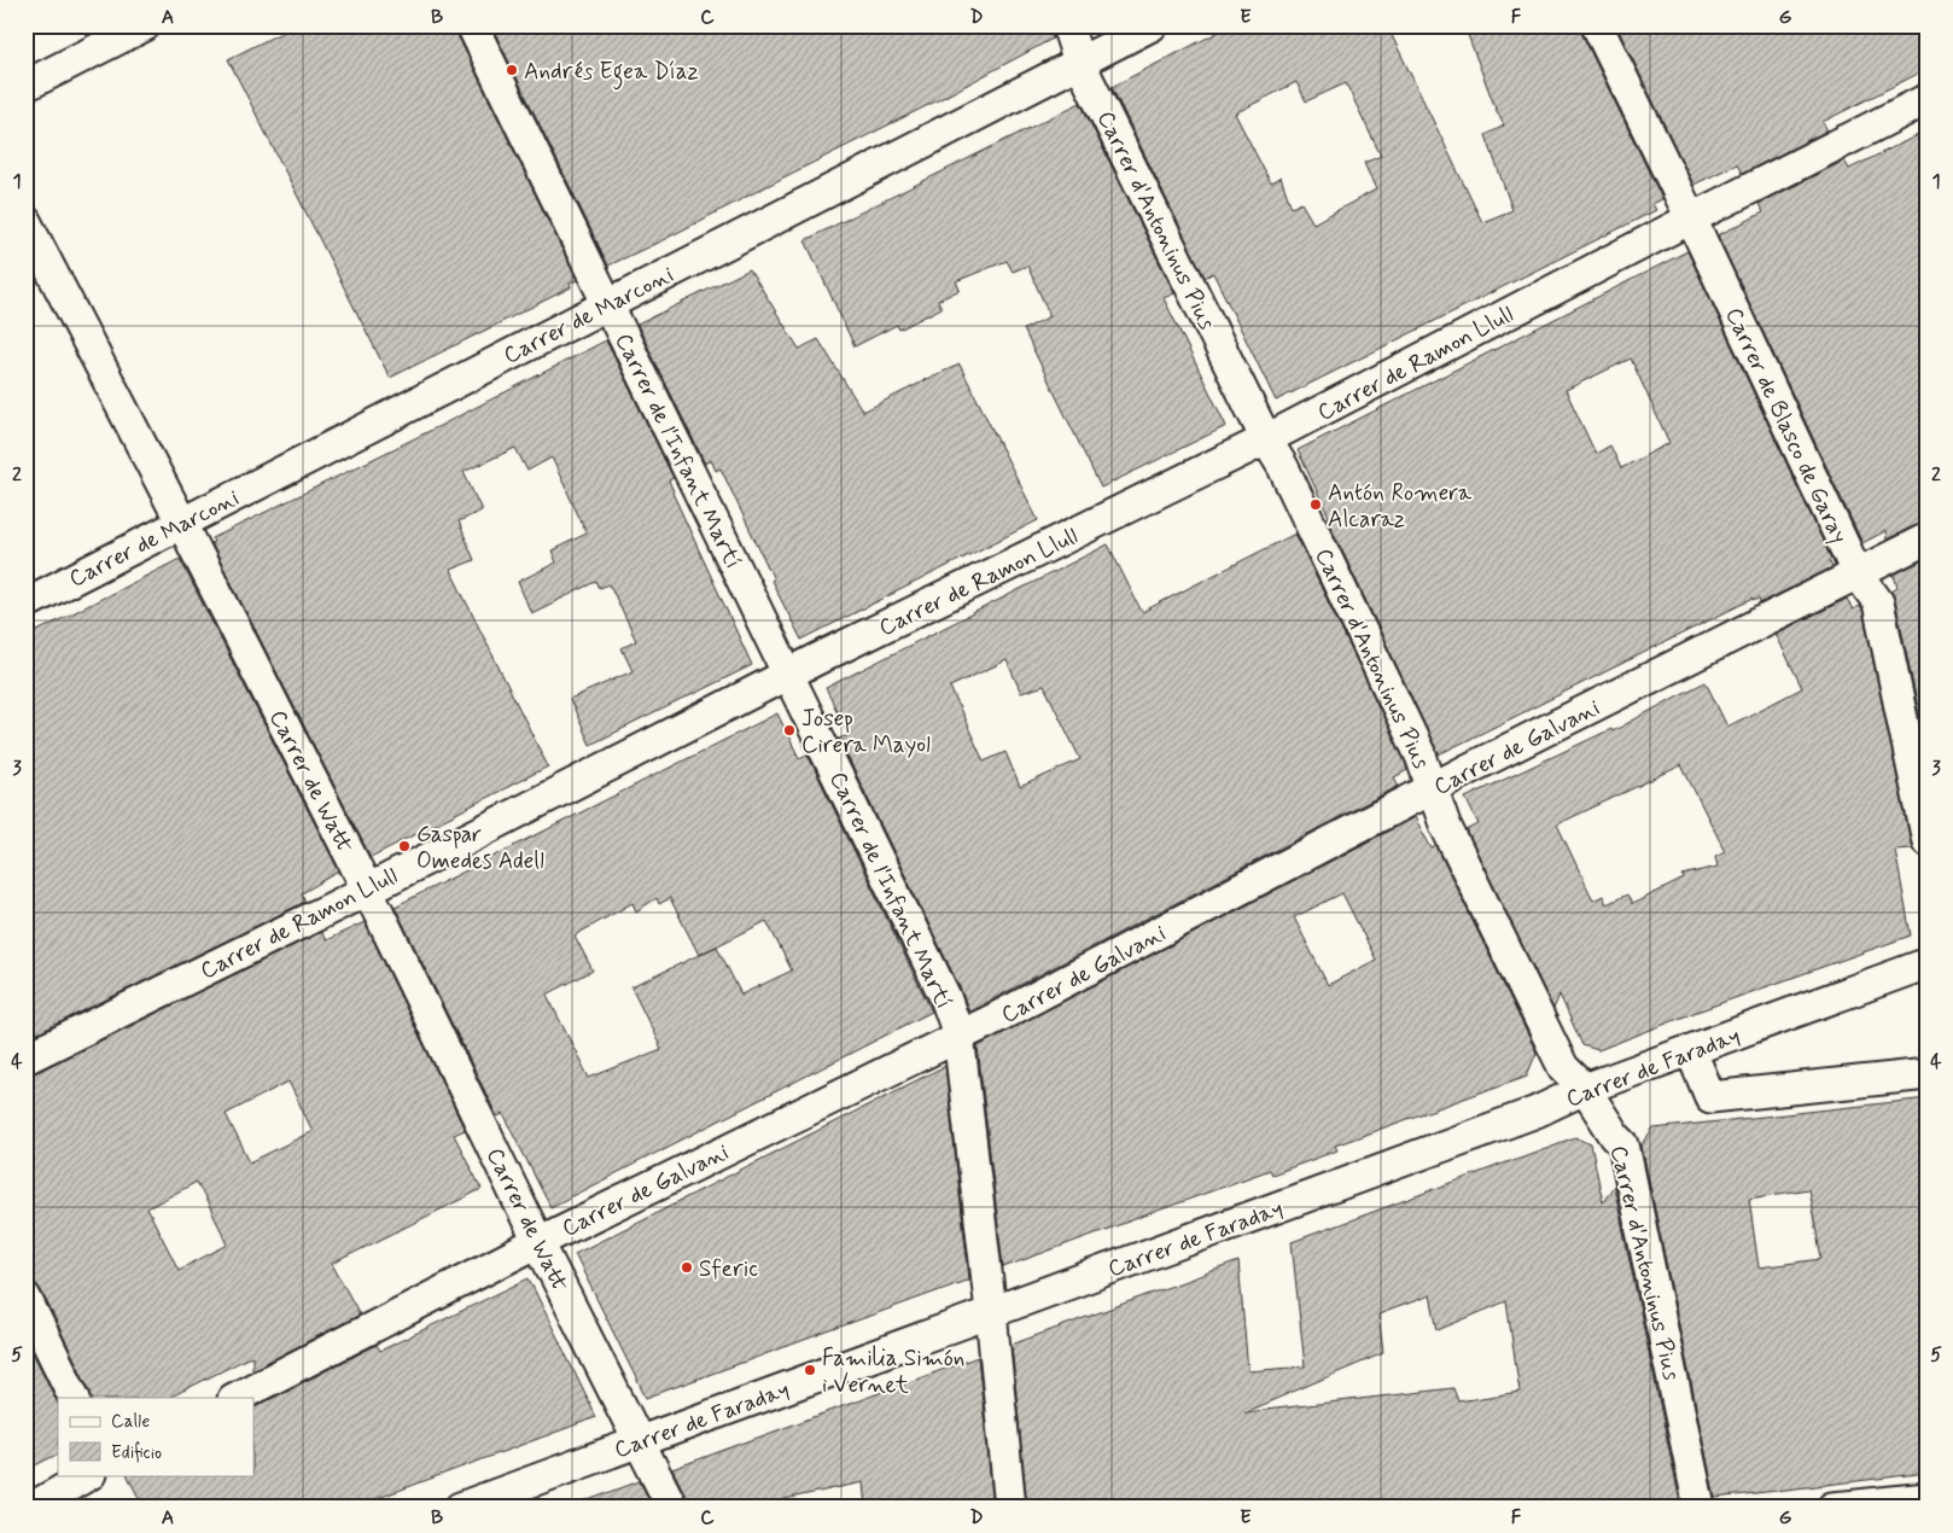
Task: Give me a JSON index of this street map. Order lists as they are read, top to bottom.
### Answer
{
  "streets": {
    "street": [
      "Carrer d'Antoninus Pius",
      "Carrer de Marconi",
      "Carrer de Ramon Llull",
      "Carrer de Blasco de Garay",
      "Carrer de l'Infant Martí",
      "Carrer de Galvani",
      "Carrer de Watt",
      "Carrer de Faraday"
    ]
  },
  "crossings": [
    ["Carrer d'Antoninus Pius", "Carrer de Marconi"],
    ["Carrer d'Antoninus Pius", "Carrer de Ramon Llull"],
    ["Carrer d'Antoninus Pius", "Carrer de Galvani"],
    ["Carrer d'Antoninus Pius", "Carrer de Faraday"],
    ["Carrer de Marconi", "Carrer de l'Infant Martí"],
    ["Carrer de Marconi", "Carrer de Watt"],
    ["Carrer de Ramon Llull", "Carrer de Blasco de Garay"],
    ["Carrer de Ramon Llull", "Carrer de l'Infant Martí"],
    ["Carrer de Ramon Llull", "Carrer de Watt"],
    ["Carrer de Blasco de Garay", "Carrer de Galvani"],
    ["Carrer de l'Infant Martí", "Carrer de Galvani"],
    ["Carrer de l'Infant Martí", "Carrer de Faraday"],
    ["Carrer de Galvani", "Carrer de Watt"],
    ["Carrer de Watt", "Carrer de Faraday"]
  ],
  "places": [
    "Andrés Egea Díaz",
    "Antón Romera Alcaraz",
    "Josep Cirera Mayol",
    "Gaspar Omedes Adell",
    "Sferic",
    "Familia Simón i Vernet"
  ],
  "legend": ["Calle", "Edificio"],
  "grid": {
    "columns": [
      "A",
      "B",
      "C",
      "D",
      "E",
      "F",
      "G"
    ],
    "rows": [
      "1",
      "2",
      "3",
      "4",
      "5"
    ]
  }
}
